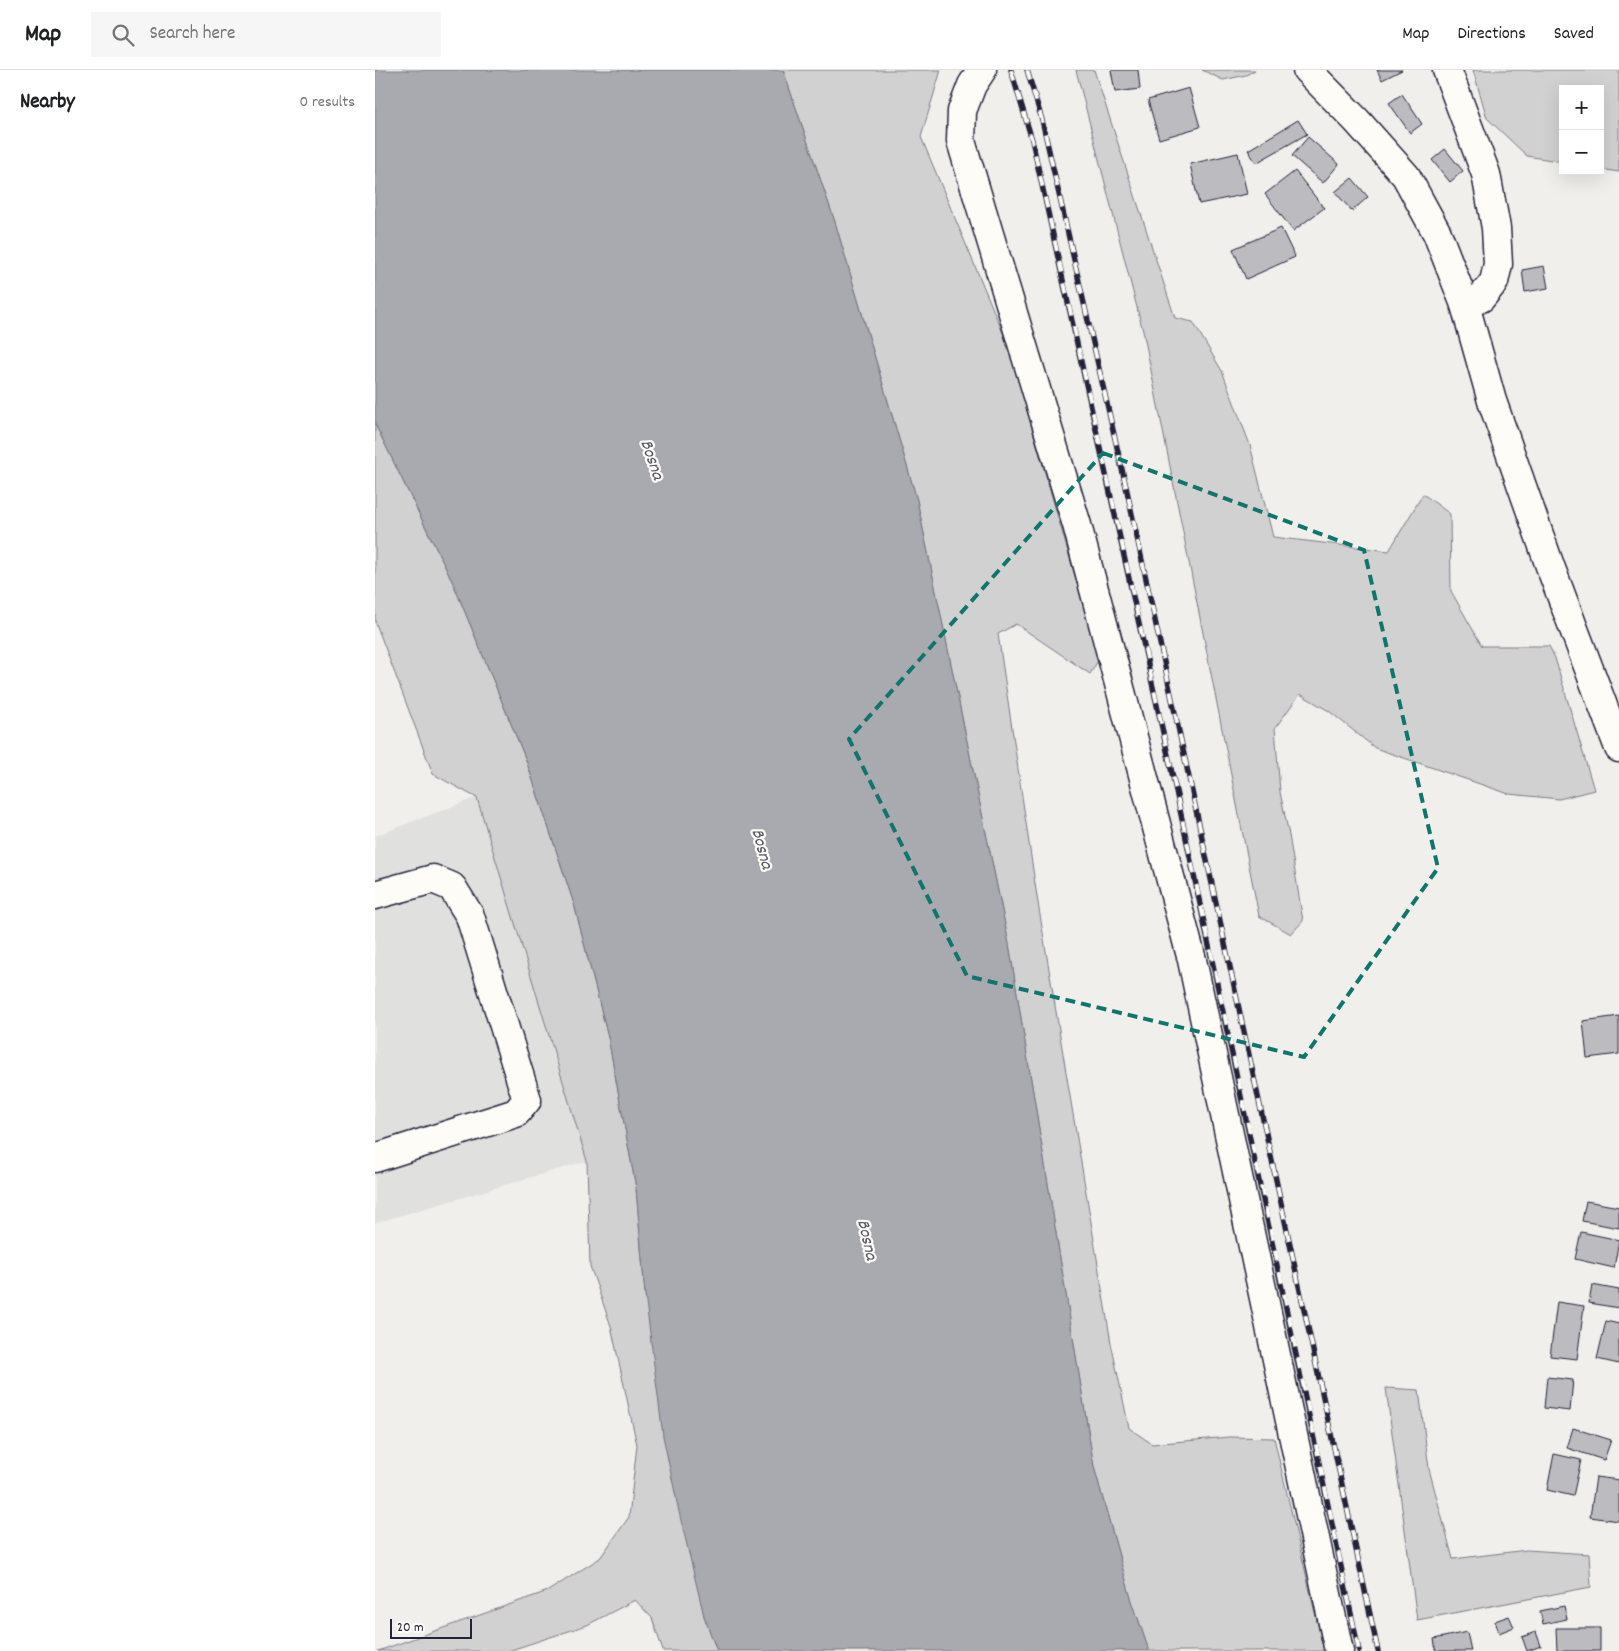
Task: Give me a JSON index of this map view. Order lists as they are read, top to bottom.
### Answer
{
  "water": ["Bosna"],
  "scale_bar": "20 m",
  "page": {
    "header": "Map",
    "search": "Search here",
    "nav": ["Map", "Directions", "Saved"],
    "heading": ["Nearby", "0 results"],
    "map_buttons": ["+", "−"],
    "scale": "20 m"
  }
}
